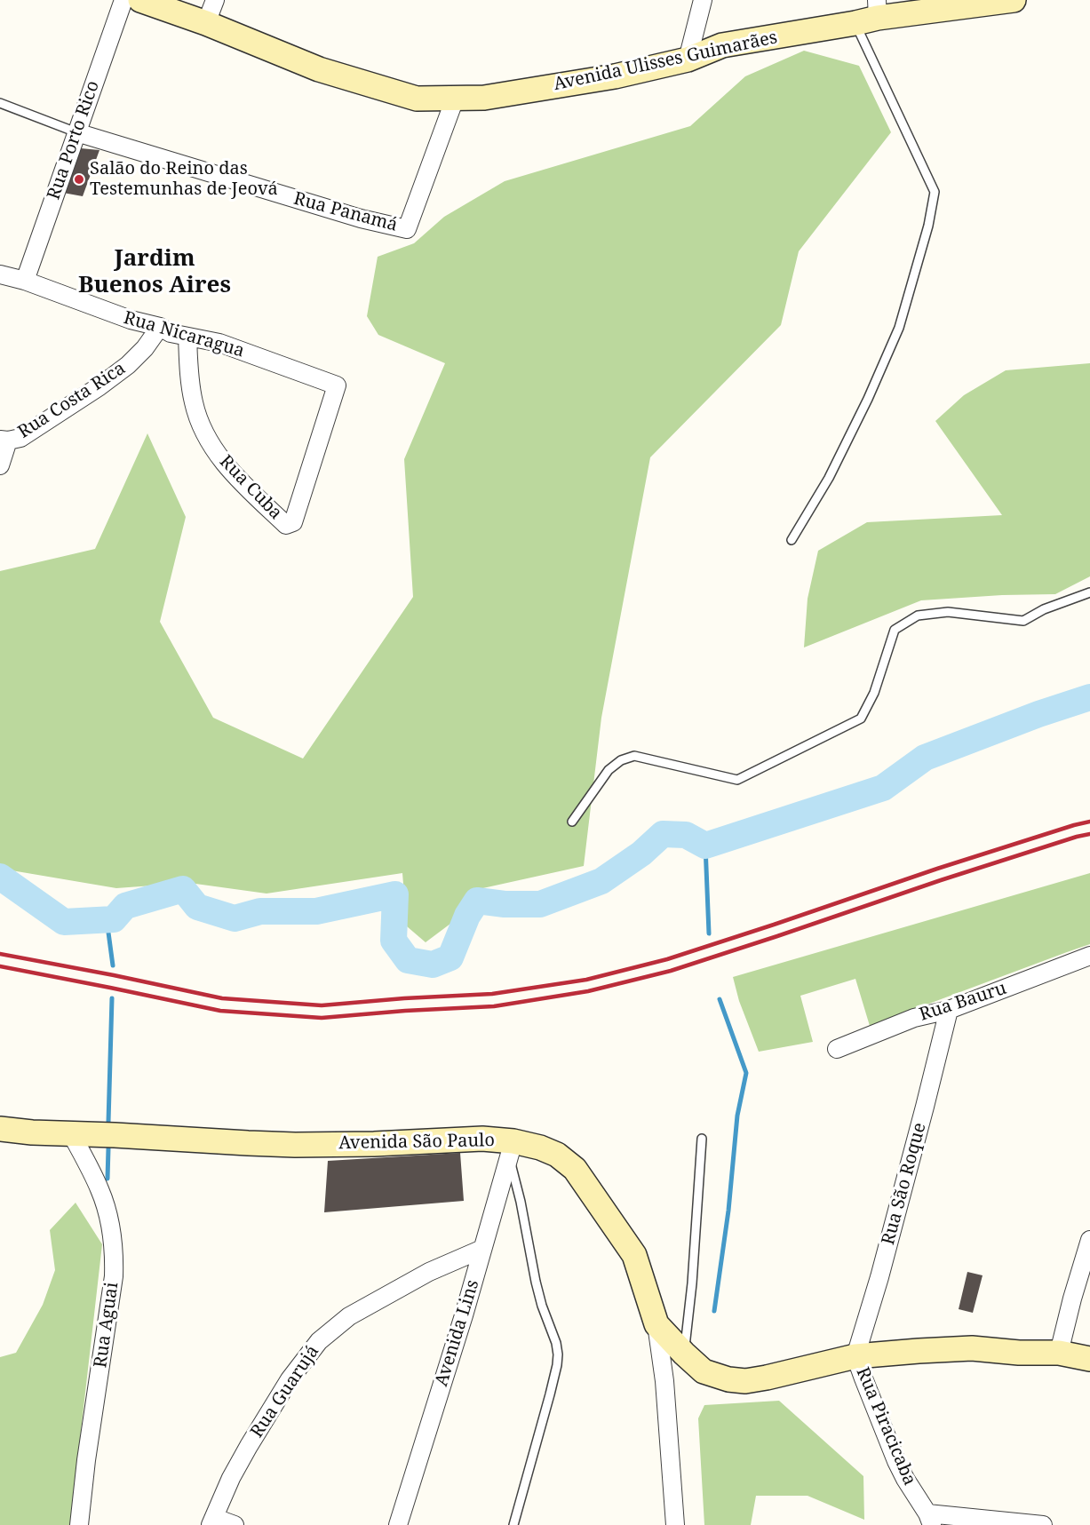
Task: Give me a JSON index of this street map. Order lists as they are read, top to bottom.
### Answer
{
  "streets": {
    "main road": ["Avenida Ulisses Guimarães", "Avenida São Paulo"],
    "street": [
      "Rua Porto Rico",
      "Rua Panamá",
      "Rua Nicaragua",
      "Rua Costa Rica",
      "Rua Cuba",
      "Rua Bauru",
      "Rua São Roque",
      "Rua Aguai",
      "Avenida Lins",
      "Rua Guarujá",
      "Rua Piracicaba"
    ]
  },
  "crossings": [
    ["Avenida Ulisses Guimarães", "Rua Panamá"],
    ["Rua Porto Rico", "Rua Panamá"],
    ["Rua Porto Rico", "Rua Nicaragua"],
    ["Rua Nicaragua", "Rua Costa Rica"],
    ["Rua Nicaragua", "Rua Cuba"],
    ["Rua Bauru", "Rua São Roque"],
    ["Avenida São Paulo", "Rua São Roque"],
    ["Avenida São Paulo", "Rua Aguai"],
    ["Avenida São Paulo", "Avenida Lins"],
    ["Avenida São Paulo", "Rua Piracicaba"],
    ["Rua São Roque", "Rua Piracicaba"],
    ["Avenida Lins", "Rua Guarujá"]
  ],
  "districts": ["Jardim Buenos Aires"],
  "places": ["Salão do Reino das Testemunhas de Jeová"]
}
